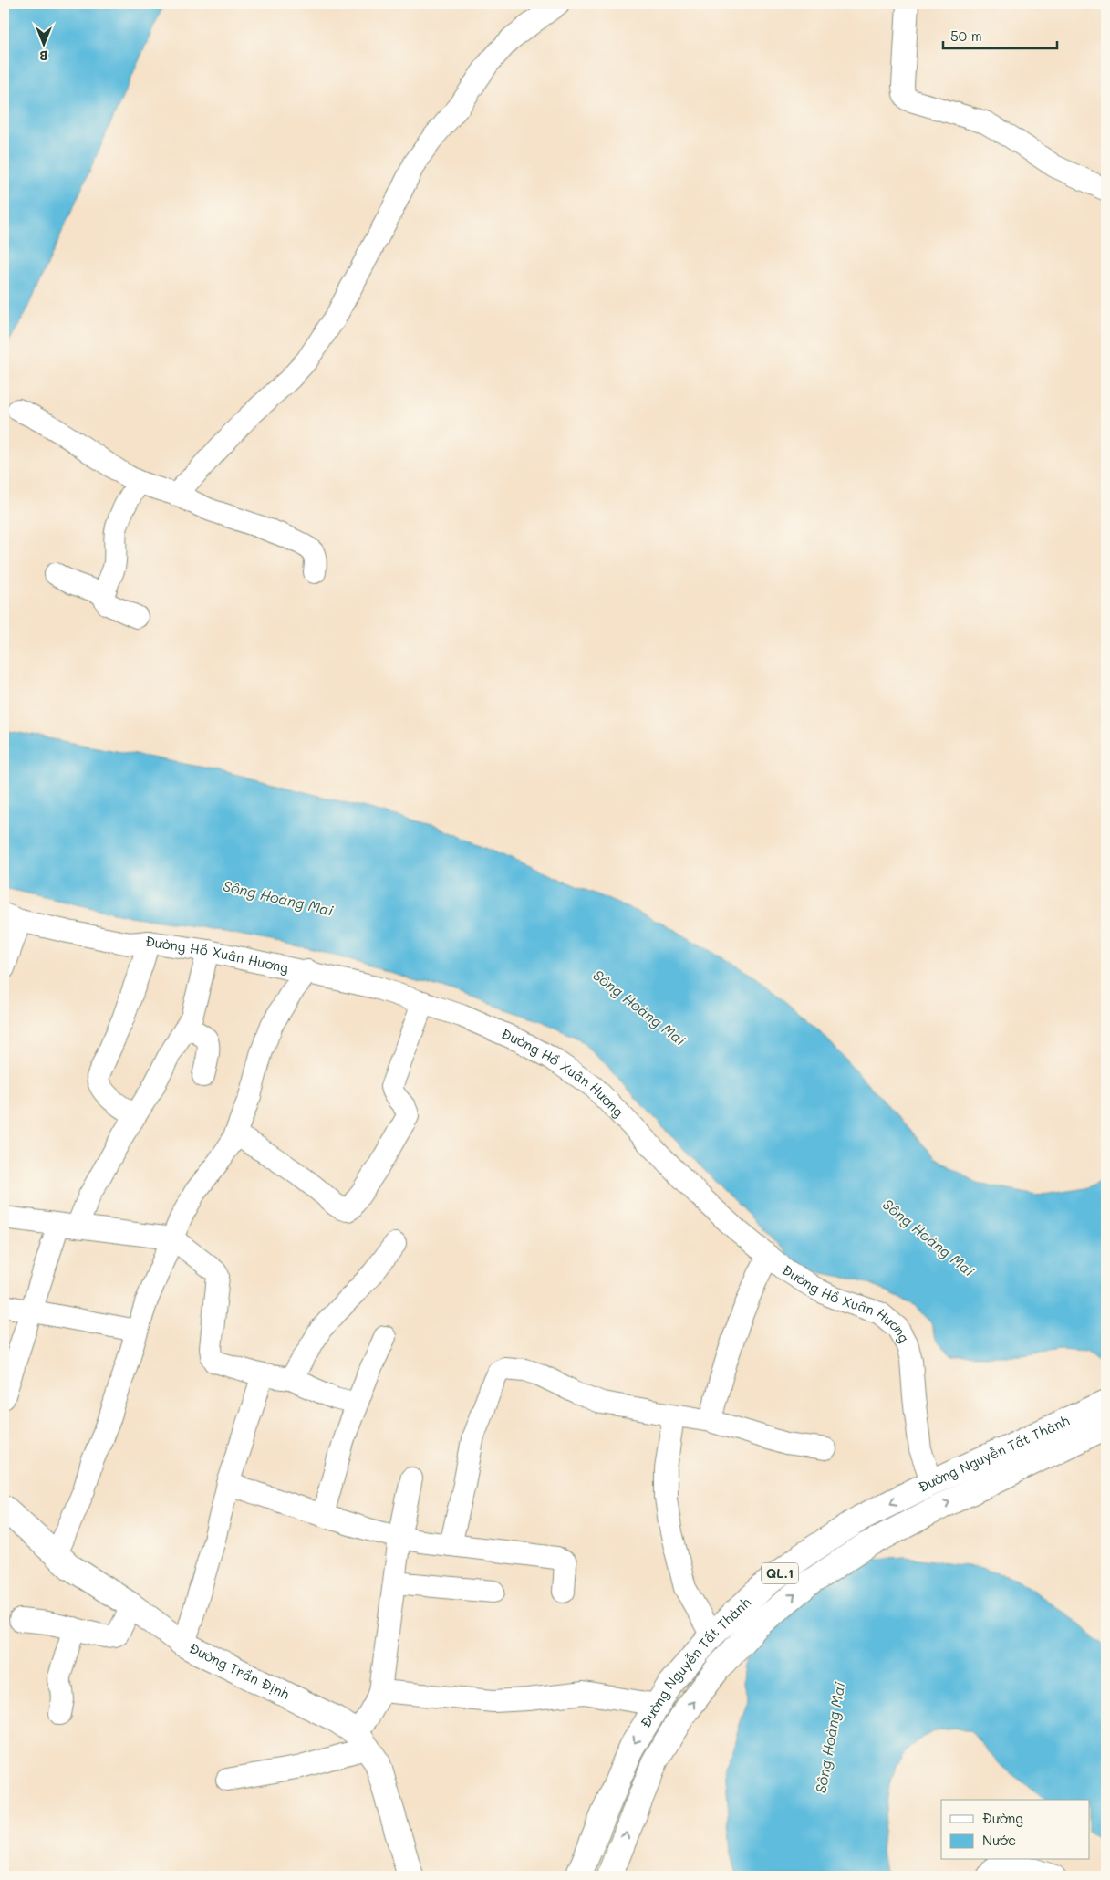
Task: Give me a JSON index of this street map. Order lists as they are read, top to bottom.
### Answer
{
  "streets": {
    "main road": ["Đường Nguyễn Tất Thành", "QL.1", "Đường Trần Định"],
    "street": ["Đường Hồ Xuân Hương"]
  },
  "crossings": [
    ["Đường Hồ Xuân Hương", "Đường Nguyễn Tất Thành"]
  ],
  "water": ["Sông Hoàng Mai"],
  "legend": ["Đường", "Nước"],
  "scale_bar": "50 m",
  "north": "bottom"
}
